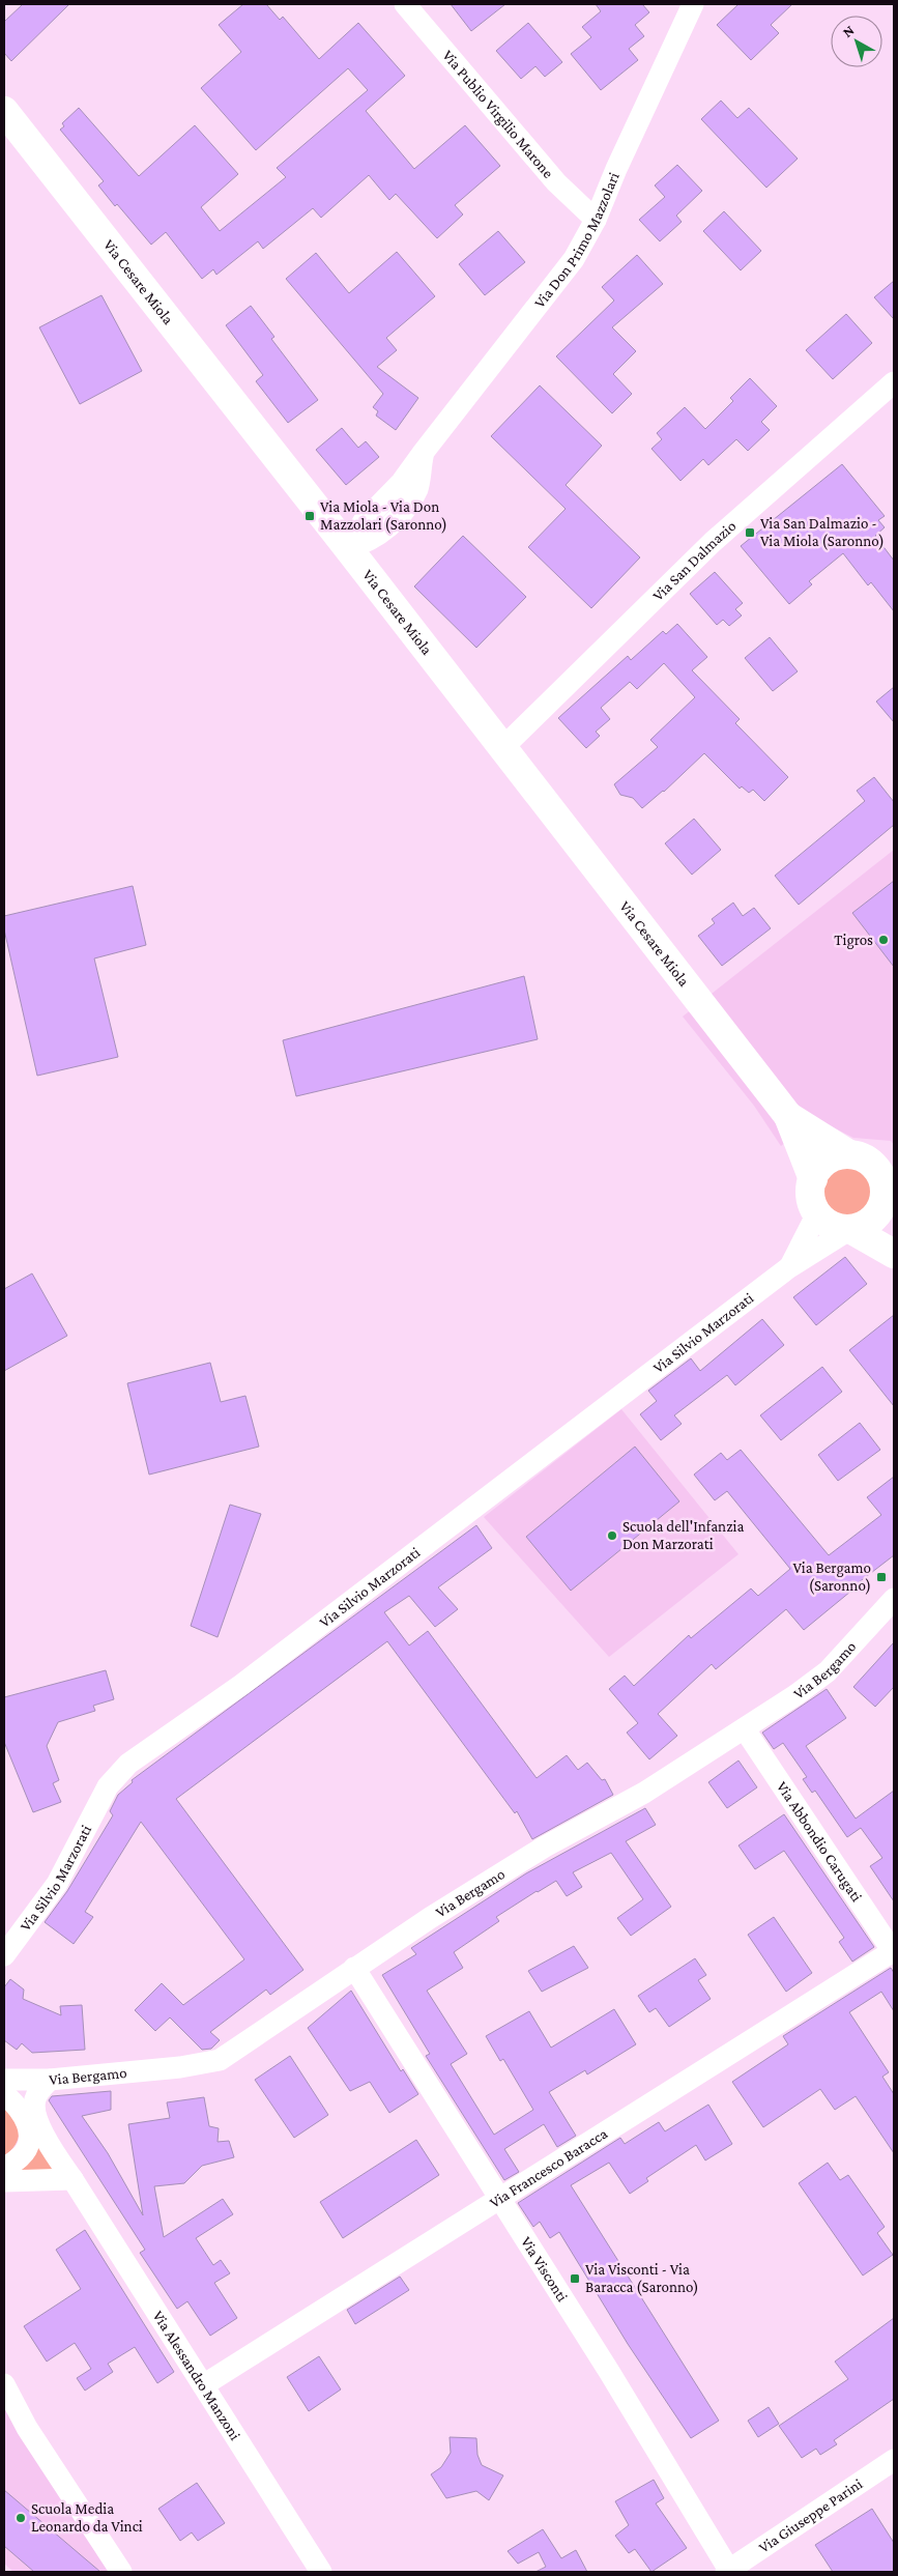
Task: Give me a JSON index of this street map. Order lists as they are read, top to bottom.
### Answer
{
  "streets": {
    "street": [
      "Via Publio Virgilio Marone",
      "Via Don Primo Mazzolari",
      "Via Cesare Miola",
      "Via San Dalmazio",
      "Via Silvio Marzorati",
      "Via Bergamo",
      "Via Abbondio Carugati",
      "Via Francesco Baracca",
      "Via Visconti",
      "Via Alessandro Manzoni",
      "Via Giuseppe Parini"
    ]
  },
  "crossings": [
    ["Via Publio Virgilio Marone", "Via Don Primo Mazzolari"],
    ["Via Don Primo Mazzolari", "Via Cesare Miola"],
    ["Via Cesare Miola", "Via San Dalmazio"],
    ["Via Cesare Miola", "Via Silvio Marzorati"],
    ["Via Bergamo", "Via Abbondio Carugati"],
    ["Via Bergamo", "Via Visconti"],
    ["Via Bergamo", "Via Alessandro Manzoni"],
    ["Via Abbondio Carugati", "Via Francesco Baracca"],
    ["Via Francesco Baracca", "Via Visconti"],
    ["Via Francesco Baracca", "Via Alessandro Manzoni"],
    ["Via Visconti", "Via Giuseppe Parini"]
  ],
  "places": {
    "transit": [
      "Via Miola - Via Don Mazzolari (Saronno)",
      "Via San Dalmazio - Via Miola (Saronno)",
      "Via Bergamo (Saronno)",
      "Via Visconti - Via Baracca (Saronno)"
    ],
    "other": ["Tigros", "Scuola dell'Infanzia Don Marzorati", "Scuola Media Leonardo da Vinci"]
  },
  "north": "top left"
}
